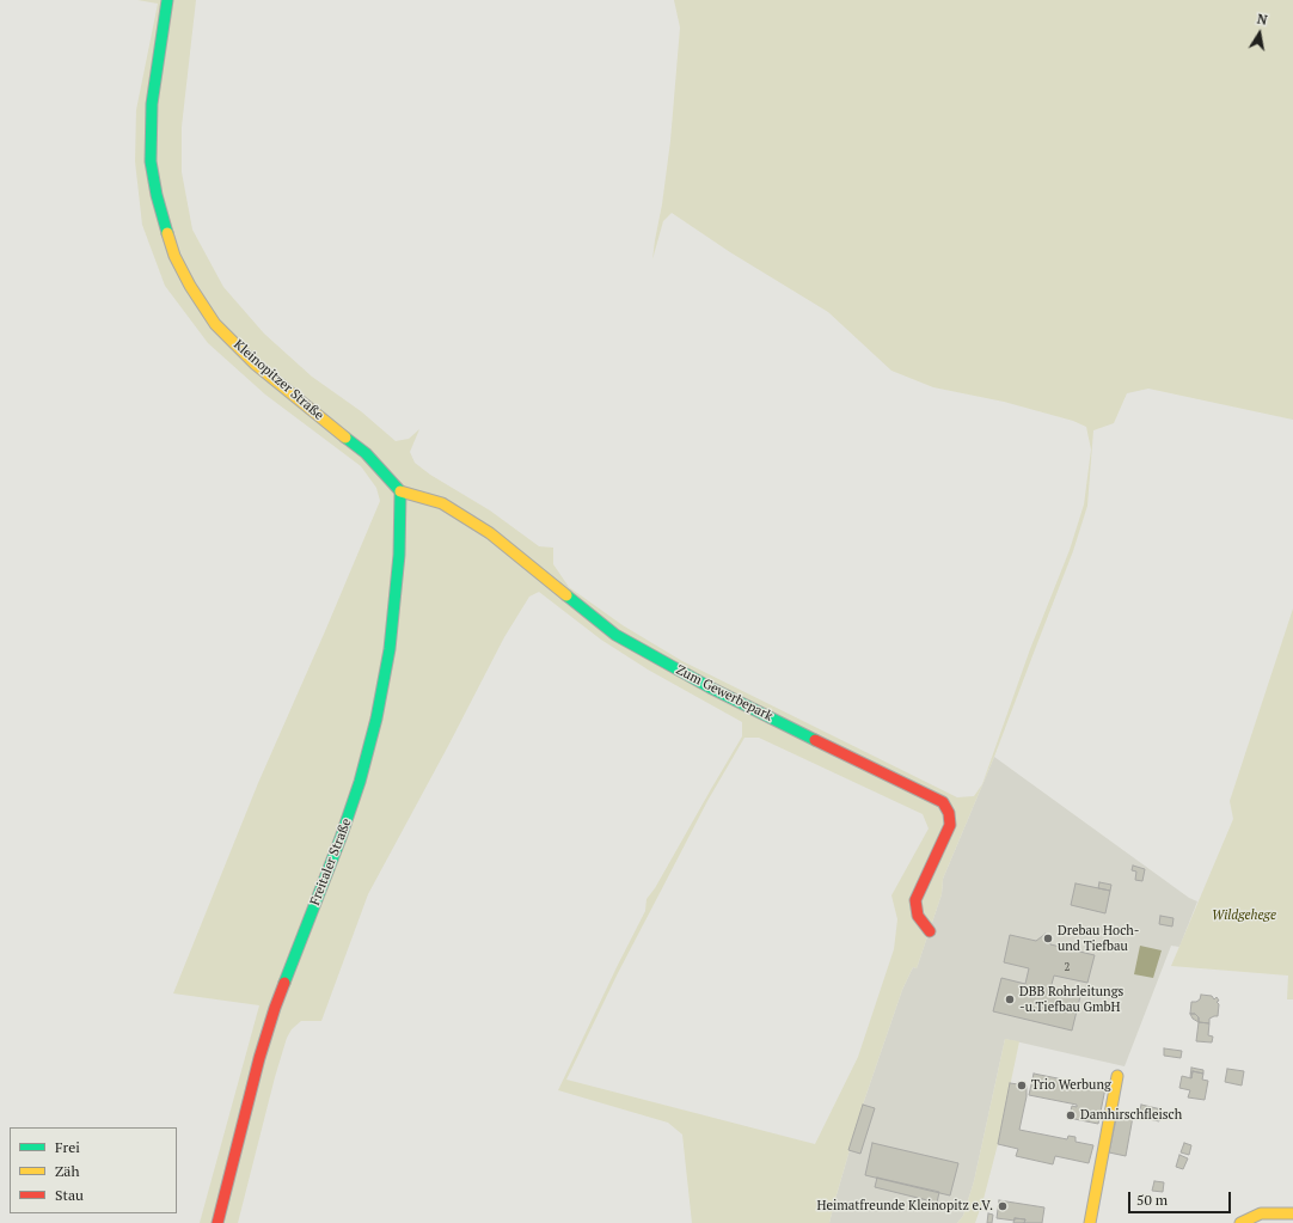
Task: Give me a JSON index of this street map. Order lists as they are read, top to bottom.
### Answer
{
  "streets": {
    "street": ["Kleinopitzer Straße", "Zum Gewerbepark", "Freitaler Straße"]
  },
  "crossings": [
    ["Kleinopitzer Straße", "Zum Gewerbepark"],
    ["Kleinopitzer Straße", "Freitaler Straße"],
    ["Zum Gewerbepark", "Freitaler Straße"]
  ],
  "parks": ["Wildgehege"],
  "places": [
    "Drebau Hoch- und Tiefbau",
    "DBB Rohrleitungs -u.Tiefbau GmbH",
    "Trio Werbung",
    "Damhirschfleisch",
    "Heimatfreunde Kleinopitz e.V."
  ],
  "house_numbers": ["2"],
  "legend": ["Frei", "Zäh", "Stau"],
  "scale_bar": "50 m",
  "north": "top"
}
